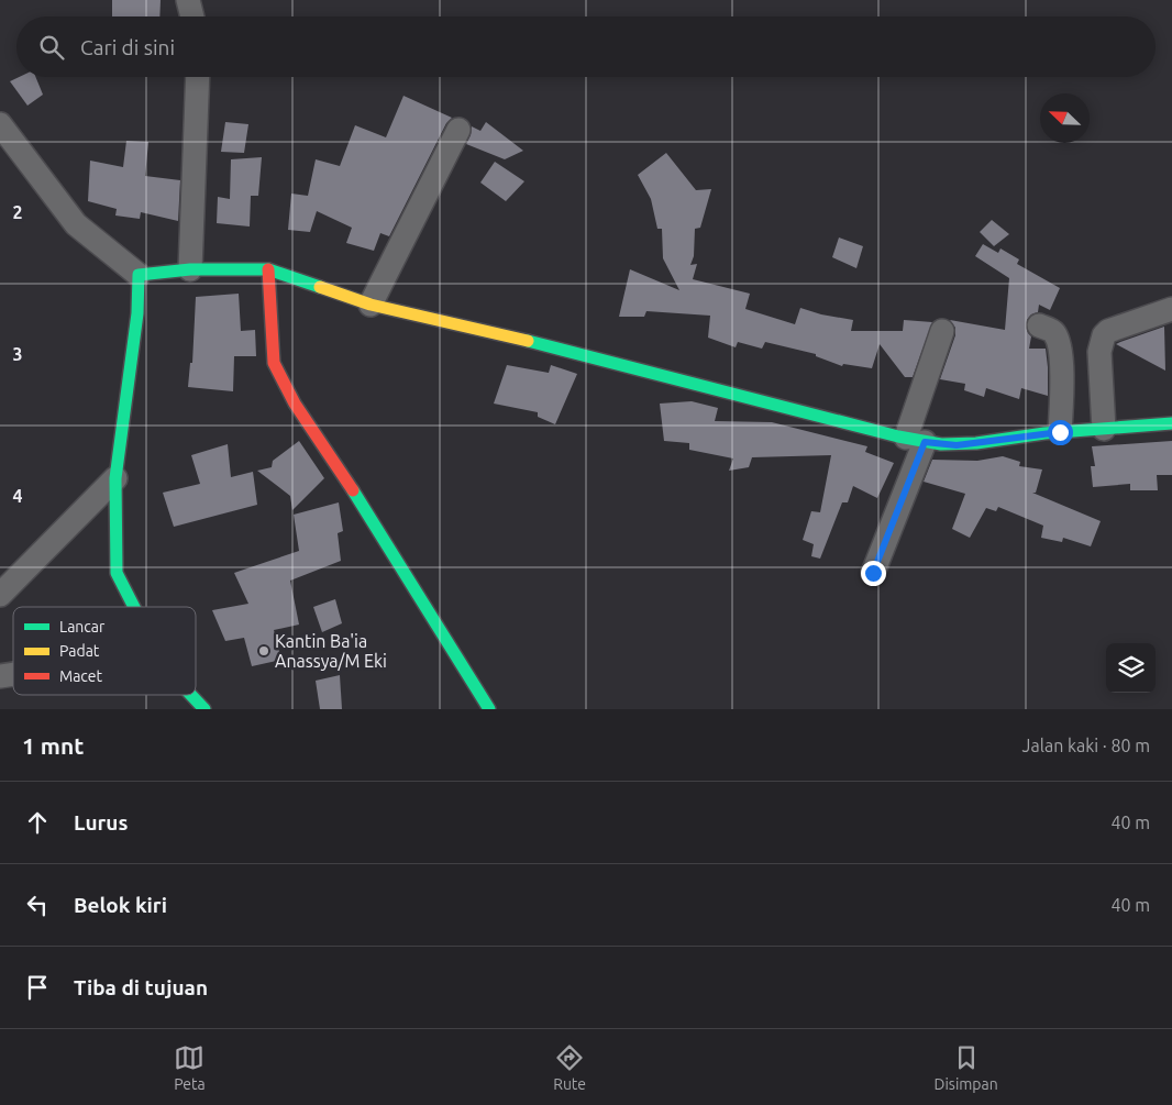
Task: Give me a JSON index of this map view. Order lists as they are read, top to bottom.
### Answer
{
  "places": ["Kantin Ba'ia Anassya/M Eki"],
  "legend": ["Lancar", "Padat", "Macet"],
  "north": "top left",
  "page": {
    "search": "Cari di sini",
    "heading": ["1 mnt", "Jalan kaki · 80 m"],
    "list": [
      ["Lurus", "40 m"],
      ["Belok kiri", "40 m"],
      "Tiba di tujuan"
    ],
    "nav": ["Peta", "Rute", "Disimpan"]
  },
  "grid": {
    "rows": ["2", "3", "4"]
  }
}
